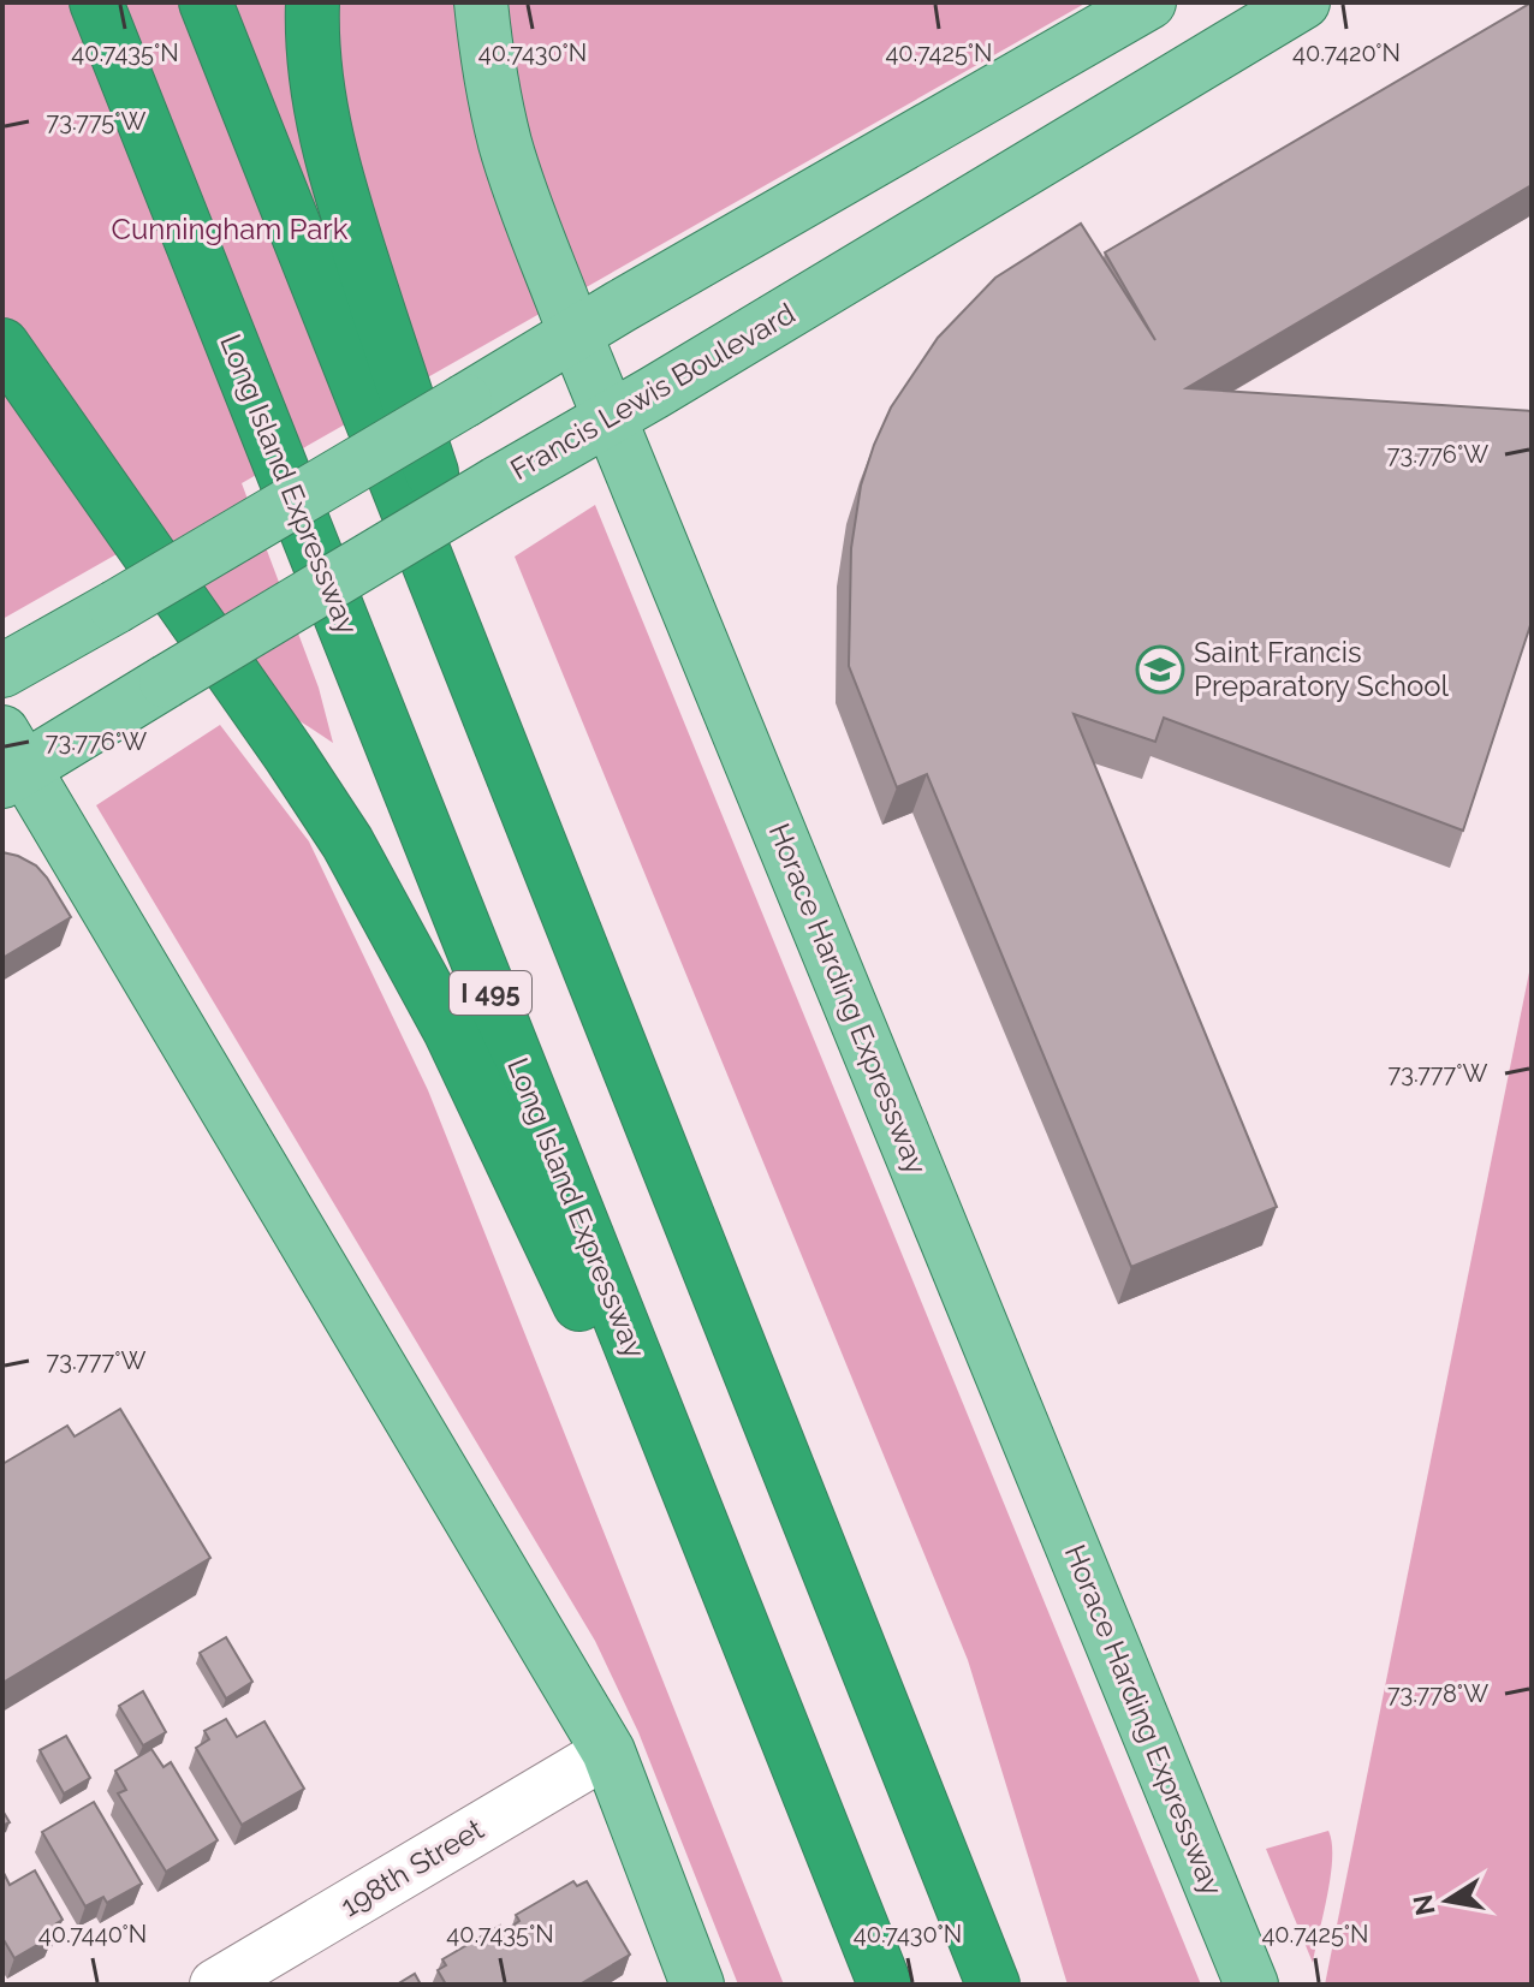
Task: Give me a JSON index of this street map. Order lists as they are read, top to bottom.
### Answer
{
  "streets": {
    "highway": ["Long Island Expressway", "I 495"],
    "main road": ["Francis Lewis Boulevard", "Horace Harding Expressway"],
    "street": ["198th Street"]
  },
  "crossings": [
    ["Francis Lewis Boulevard", "Horace Harding Expressway"]
  ],
  "parks": ["Cunningham Park"],
  "places": {
    "school or university": ["Saint Francis Preparatory School"]
  },
  "north": "left",
  "coordinates": [
    "40.7435°N",
    "40.7430°N",
    "40.7425°N",
    "40.7420°N",
    "73.775°W",
    "73.776°W",
    "73.777°W",
    "73.778°W",
    "40.7440°N"
  ]
}
